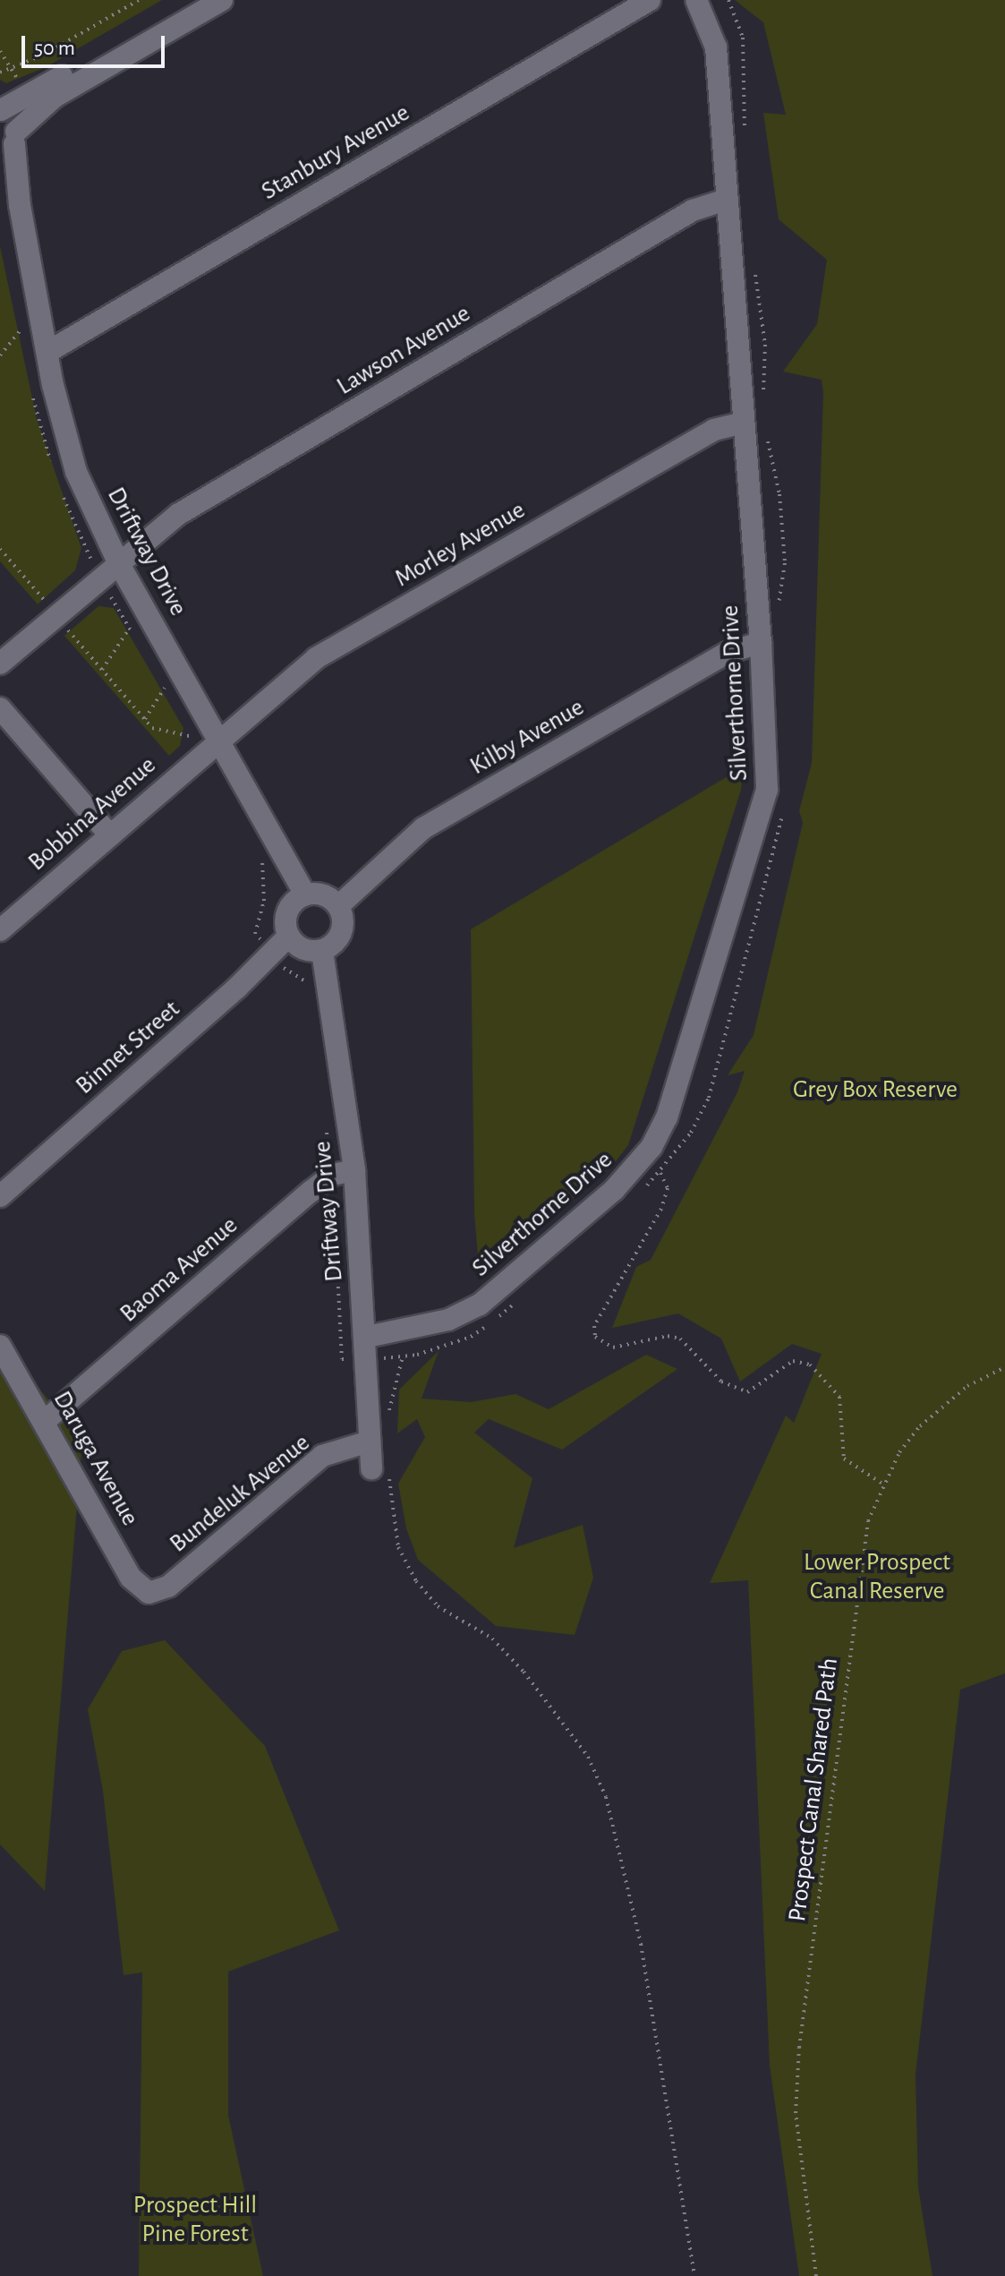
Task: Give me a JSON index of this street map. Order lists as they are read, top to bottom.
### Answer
{
  "streets": {
    "street": [
      "Stanbury Avenue",
      "Lawson Avenue",
      "Morley Avenue",
      "Driftway Drive",
      "Silverthorne Drive",
      "Kilby Avenue",
      "Bobbina Avenue",
      "Binnet Street",
      "Baoma Avenue",
      "Daruga Avenue",
      "Bundeluk Avenue"
    ],
    "path": ["Prospect Canal Shared Path"]
  },
  "crossings": [
    ["Stanbury Avenue", "Driftway Drive"],
    ["Lawson Avenue", "Driftway Drive"],
    ["Lawson Avenue", "Silverthorne Drive"],
    ["Morley Avenue", "Driftway Drive"],
    ["Morley Avenue", "Silverthorne Drive"],
    ["Morley Avenue", "Bobbina Avenue"],
    ["Driftway Drive", "Silverthorne Drive"],
    ["Driftway Drive", "Kilby Avenue"],
    ["Driftway Drive", "Bobbina Avenue"],
    ["Driftway Drive", "Binnet Street"],
    ["Driftway Drive", "Baoma Avenue"],
    ["Driftway Drive", "Bundeluk Avenue"],
    ["Silverthorne Drive", "Kilby Avenue"],
    ["Kilby Avenue", "Binnet Street"],
    ["Baoma Avenue", "Daruga Avenue"],
    ["Daruga Avenue", "Bundeluk Avenue"]
  ],
  "parks": ["Grey Box Reserve", "Lower Prospect Canal Reserve", "Prospect Hill Pine Forest"],
  "scale_bar": "50 m"
}
